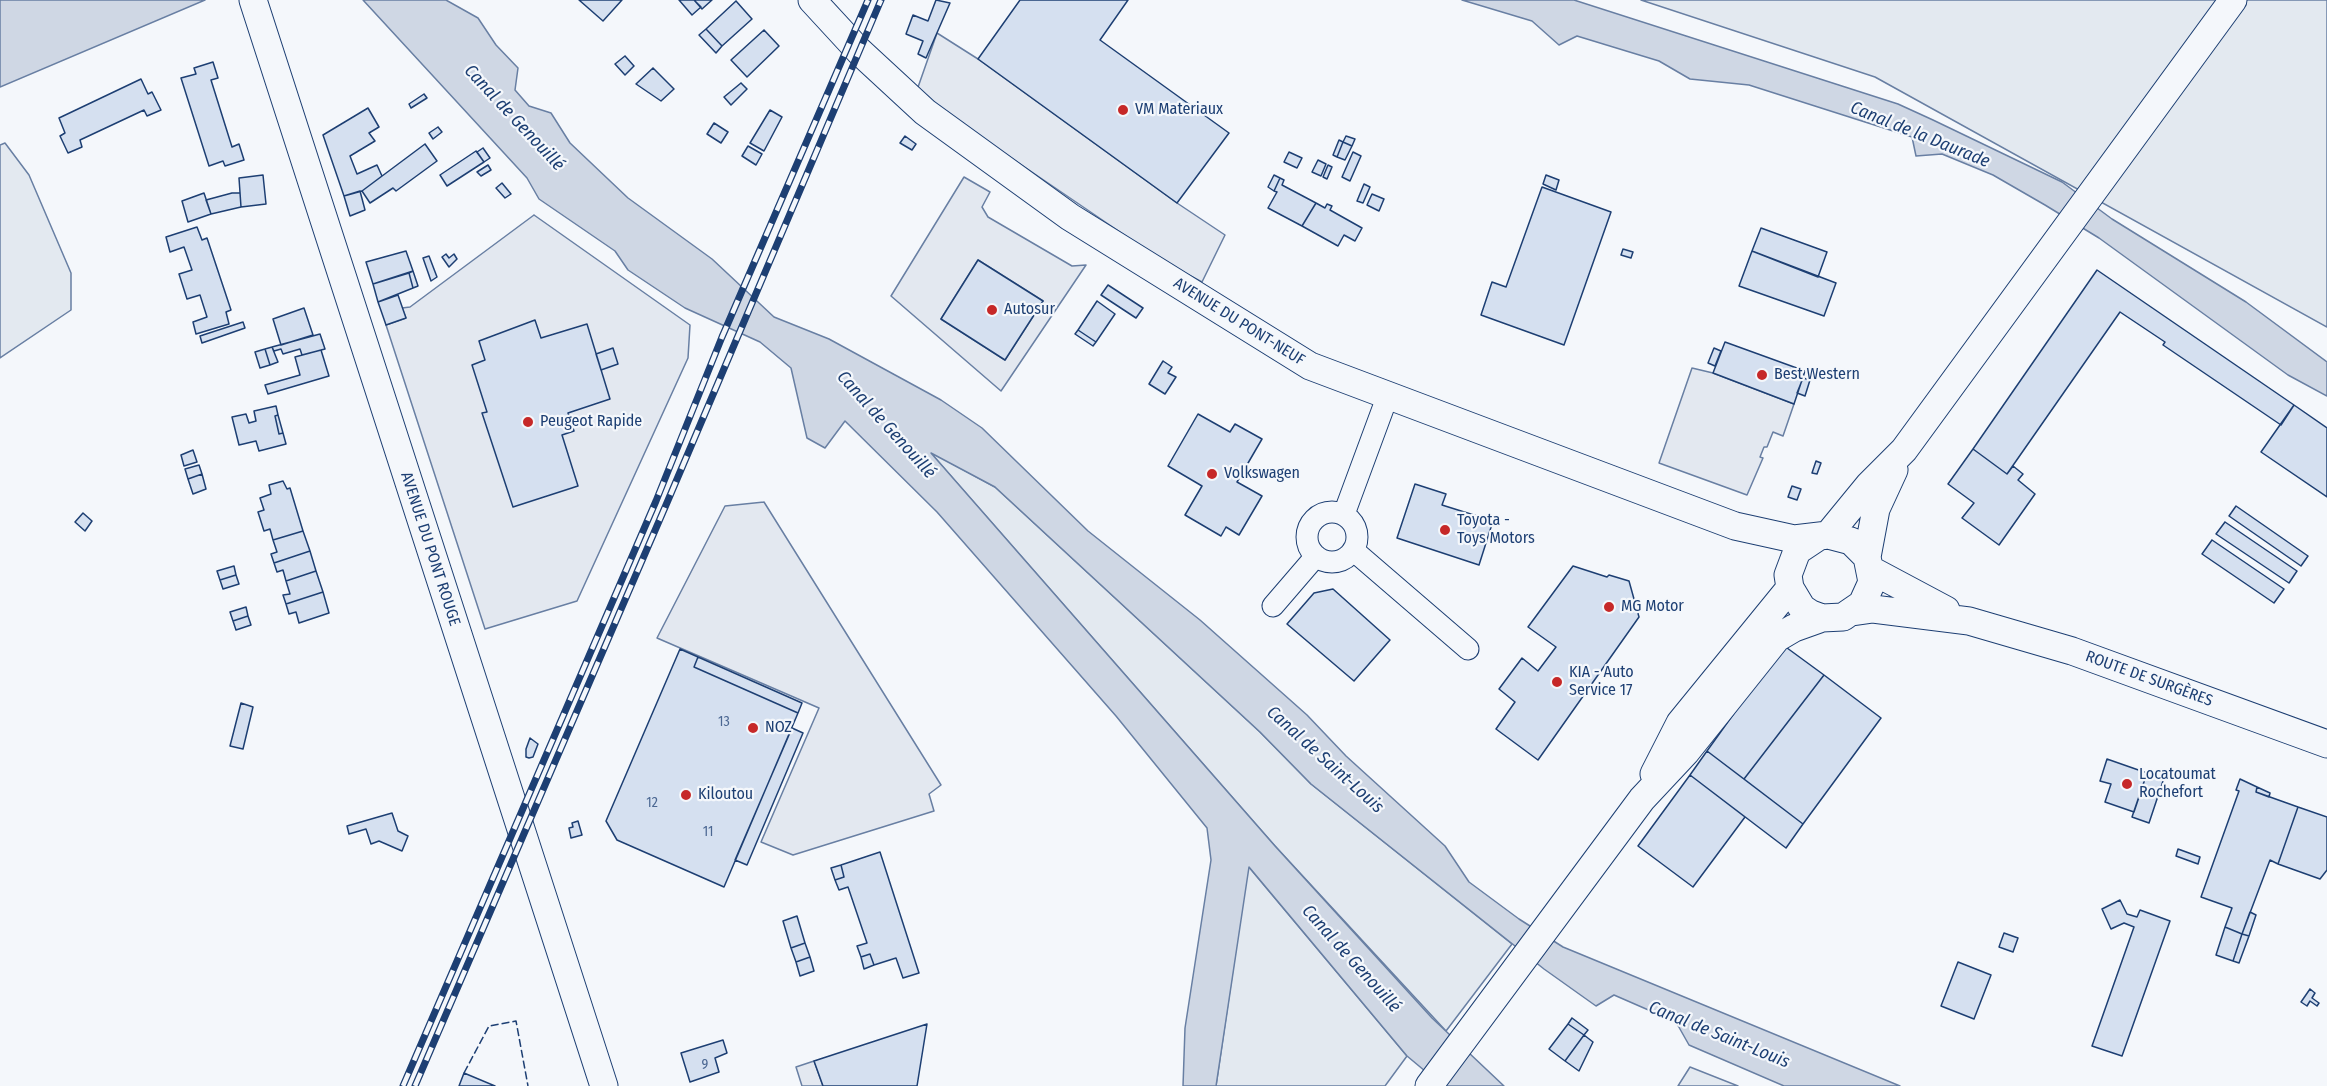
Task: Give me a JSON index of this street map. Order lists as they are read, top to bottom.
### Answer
{
  "streets": {
    "main road": ["AVENUE DU PONT-NEUF", "AVENUE DU PONT ROUGE", "ROUTE DE SURGÈRES"]
  },
  "water": ["Canal de Genouillé", "Canal de la Daurade", "Canal de Saint-Louis"],
  "places": [
    "VM Materiaux",
    "Autosur",
    "Best Western",
    "Peugeot Rapide",
    "Volkswagen",
    "Toyota - Toys Motors",
    "MG Motor",
    "KIA - Auto Service 17",
    "NOZ",
    "Locatoumat Rochefort",
    "Kiloutou"
  ],
  "house_numbers": [
    "13",
    "12",
    "11",
    "9"
  ]
}
